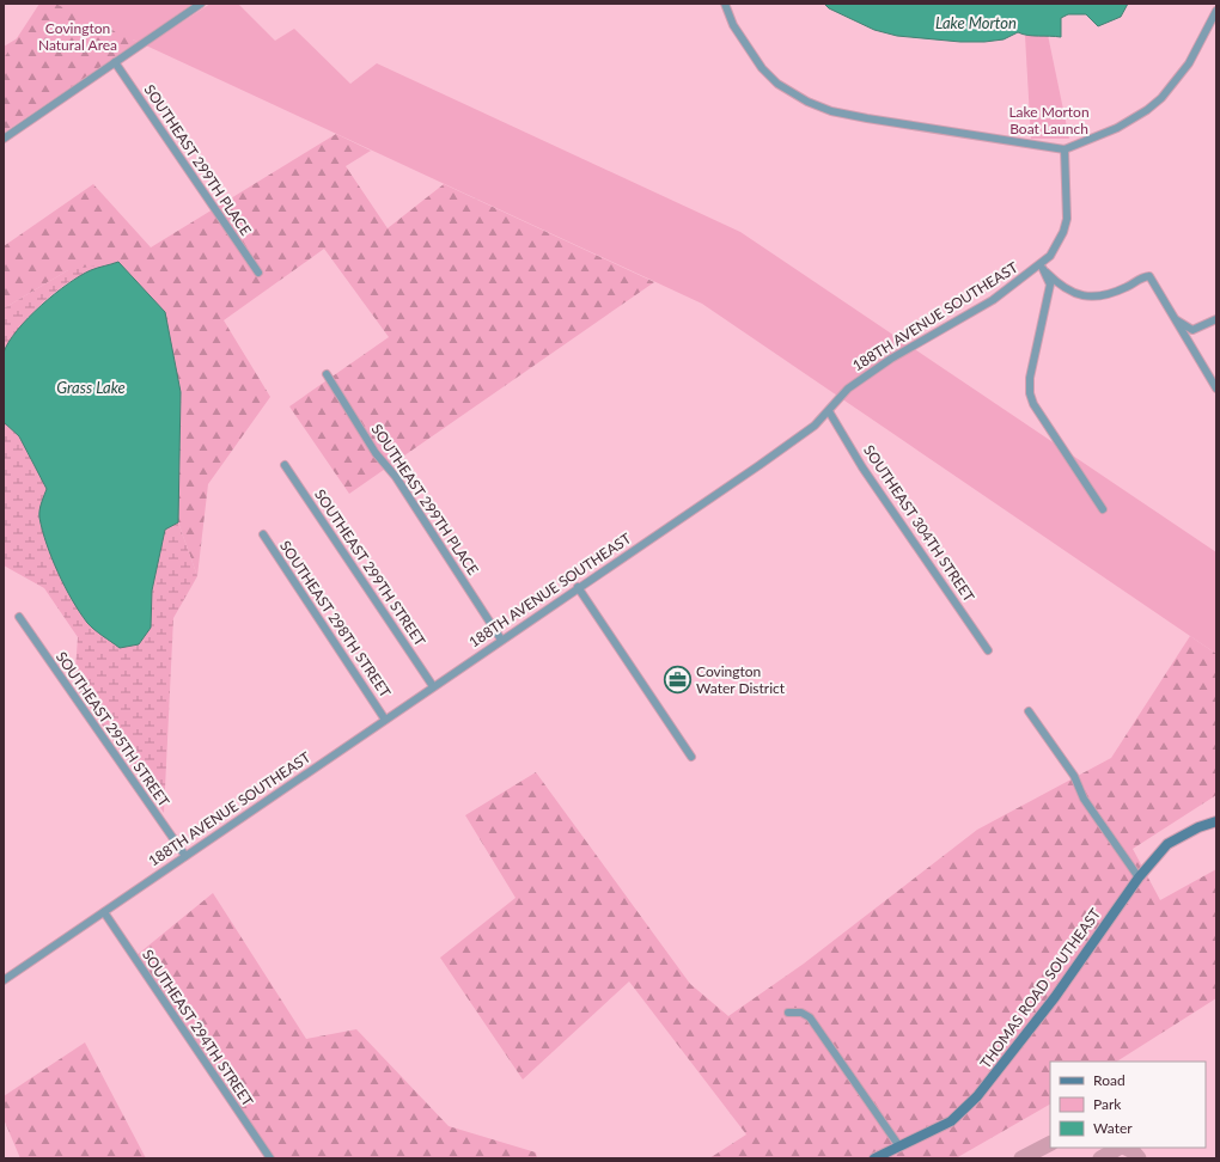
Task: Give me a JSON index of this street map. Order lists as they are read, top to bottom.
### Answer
{
  "streets": {
    "street": [
      "SOUTHEAST 299TH PLACE",
      "188TH AVENUE SOUTHEAST",
      "SOUTHEAST 304TH STREET",
      "SOUTHEAST 299TH STREET",
      "SOUTHEAST 298TH STREET",
      "SOUTHEAST 295TH STREET",
      "THOMAS ROAD SOUTHEAST",
      "SOUTHEAST 294TH STREET"
    ]
  },
  "crossings": [
    ["SOUTHEAST 299TH PLACE", "188TH AVENUE SOUTHEAST"],
    ["188TH AVENUE SOUTHEAST", "SOUTHEAST 304TH STREET"],
    ["188TH AVENUE SOUTHEAST", "SOUTHEAST 299TH STREET"],
    ["188TH AVENUE SOUTHEAST", "SOUTHEAST 298TH STREET"],
    ["188TH AVENUE SOUTHEAST", "SOUTHEAST 295TH STREET"],
    ["188TH AVENUE SOUTHEAST", "SOUTHEAST 294TH STREET"]
  ],
  "water": ["Lake Morton", "Grass Lake"],
  "parks": ["Covington Natural Area", "Lake Morton Boat Launch"],
  "places": {
    "office": ["Covington Water District"]
  },
  "legend": ["Road", "Park", "Water"]
}
